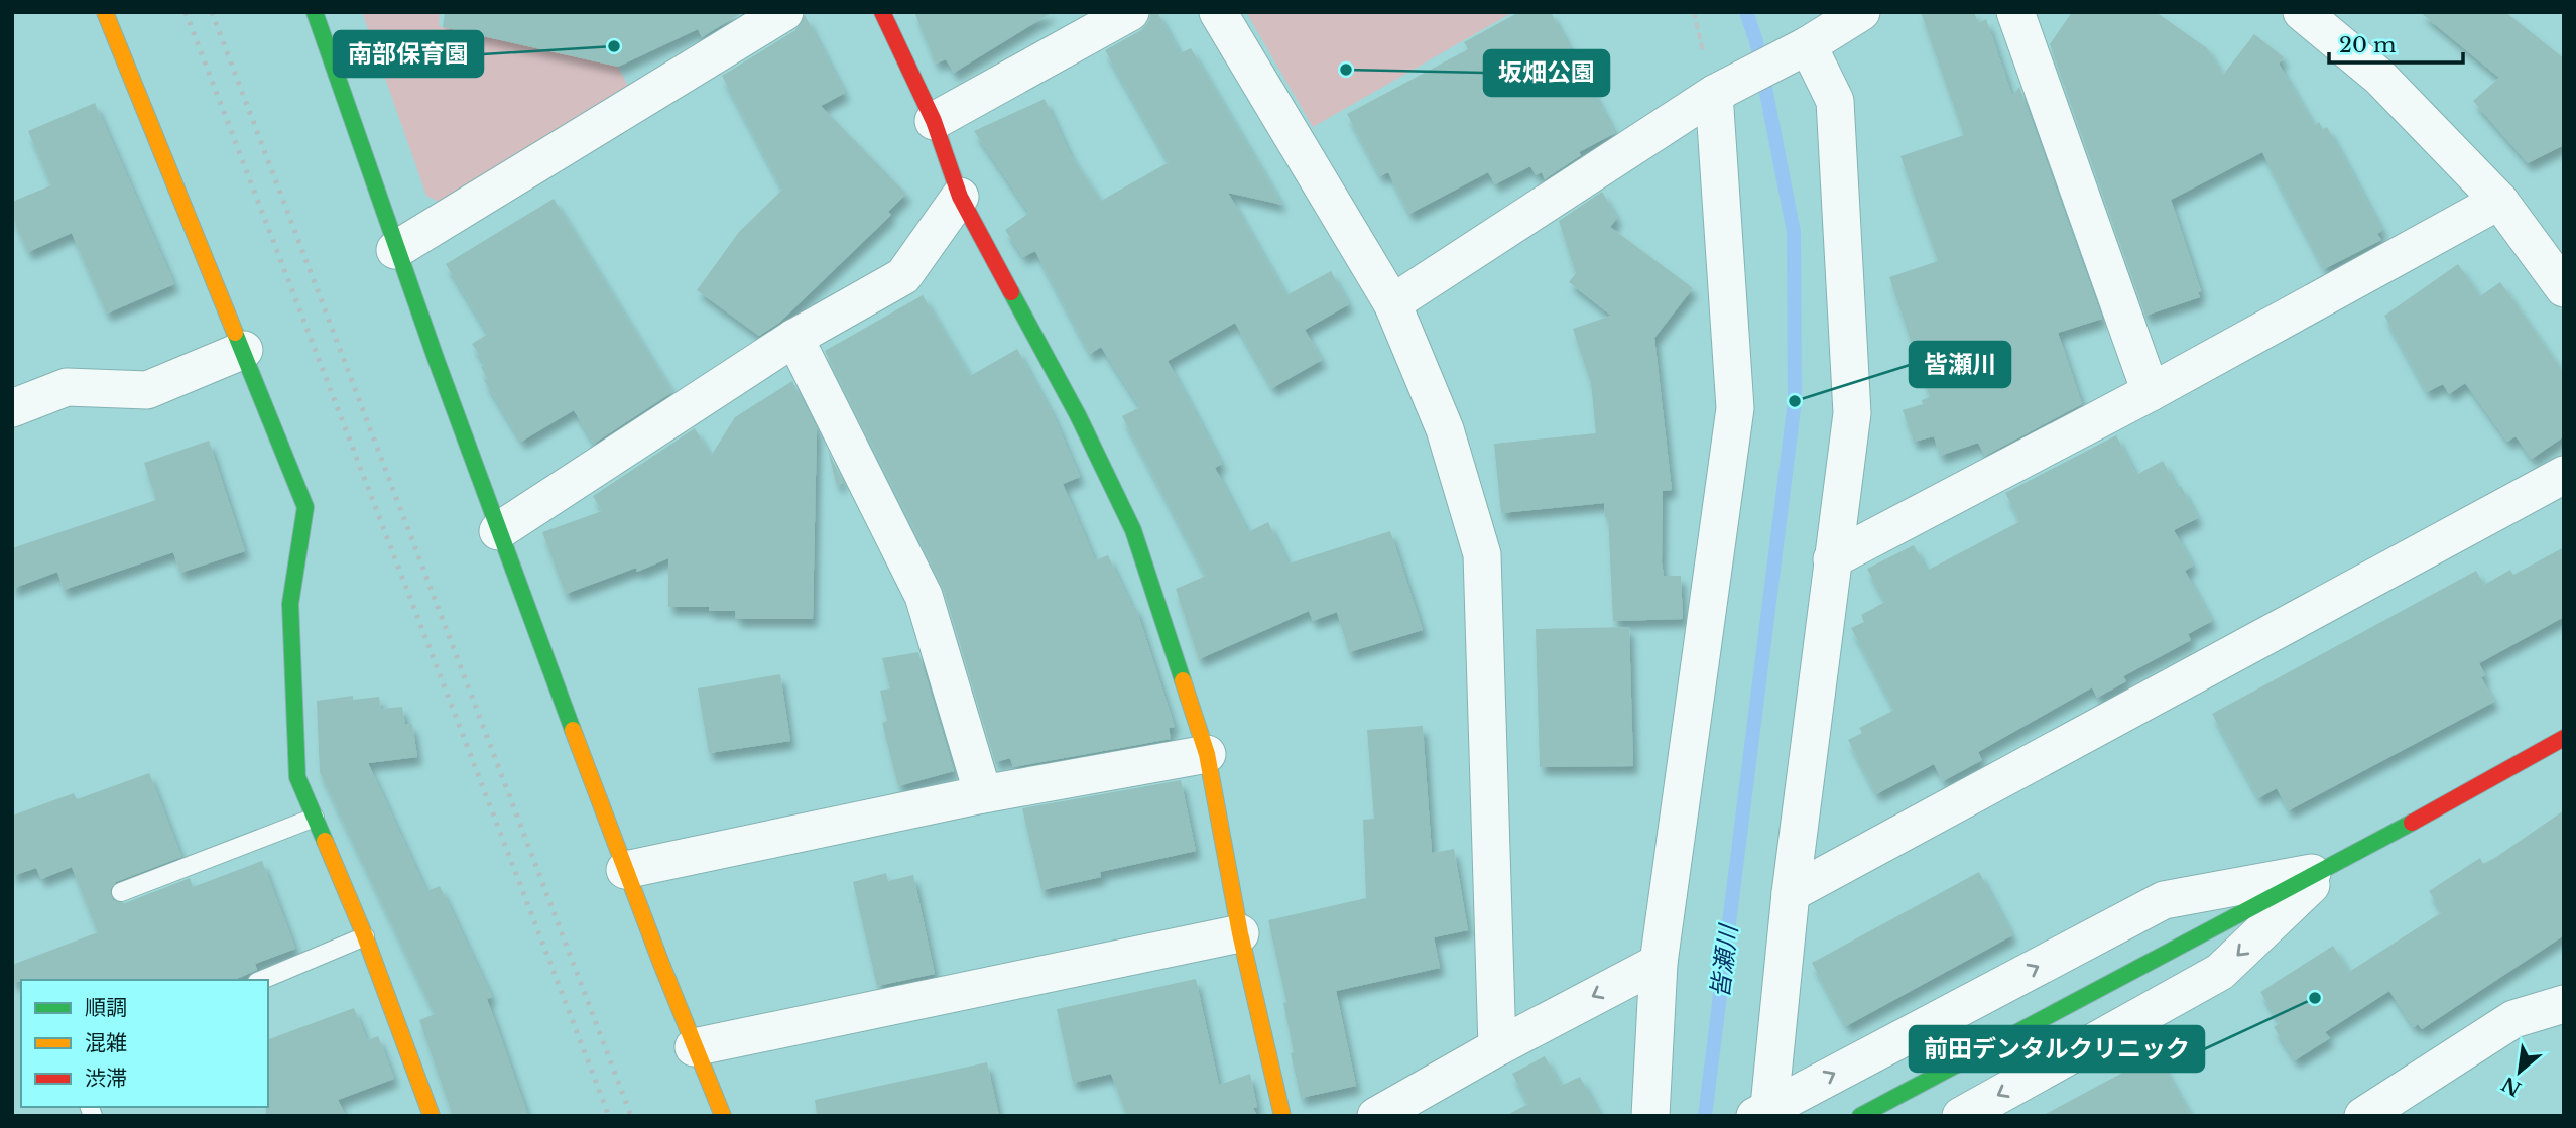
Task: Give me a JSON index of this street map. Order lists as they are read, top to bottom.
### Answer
{
  "water": ["皆瀬川"],
  "places": [
    "南部保育園",
    "坂畑公園",
    "皆瀬川",
    "前田デンタルクリニック"
  ],
  "legend": ["順調", "混雑", "渋滞"],
  "scale_bar": "20 m",
  "north": "bottom left"
}
